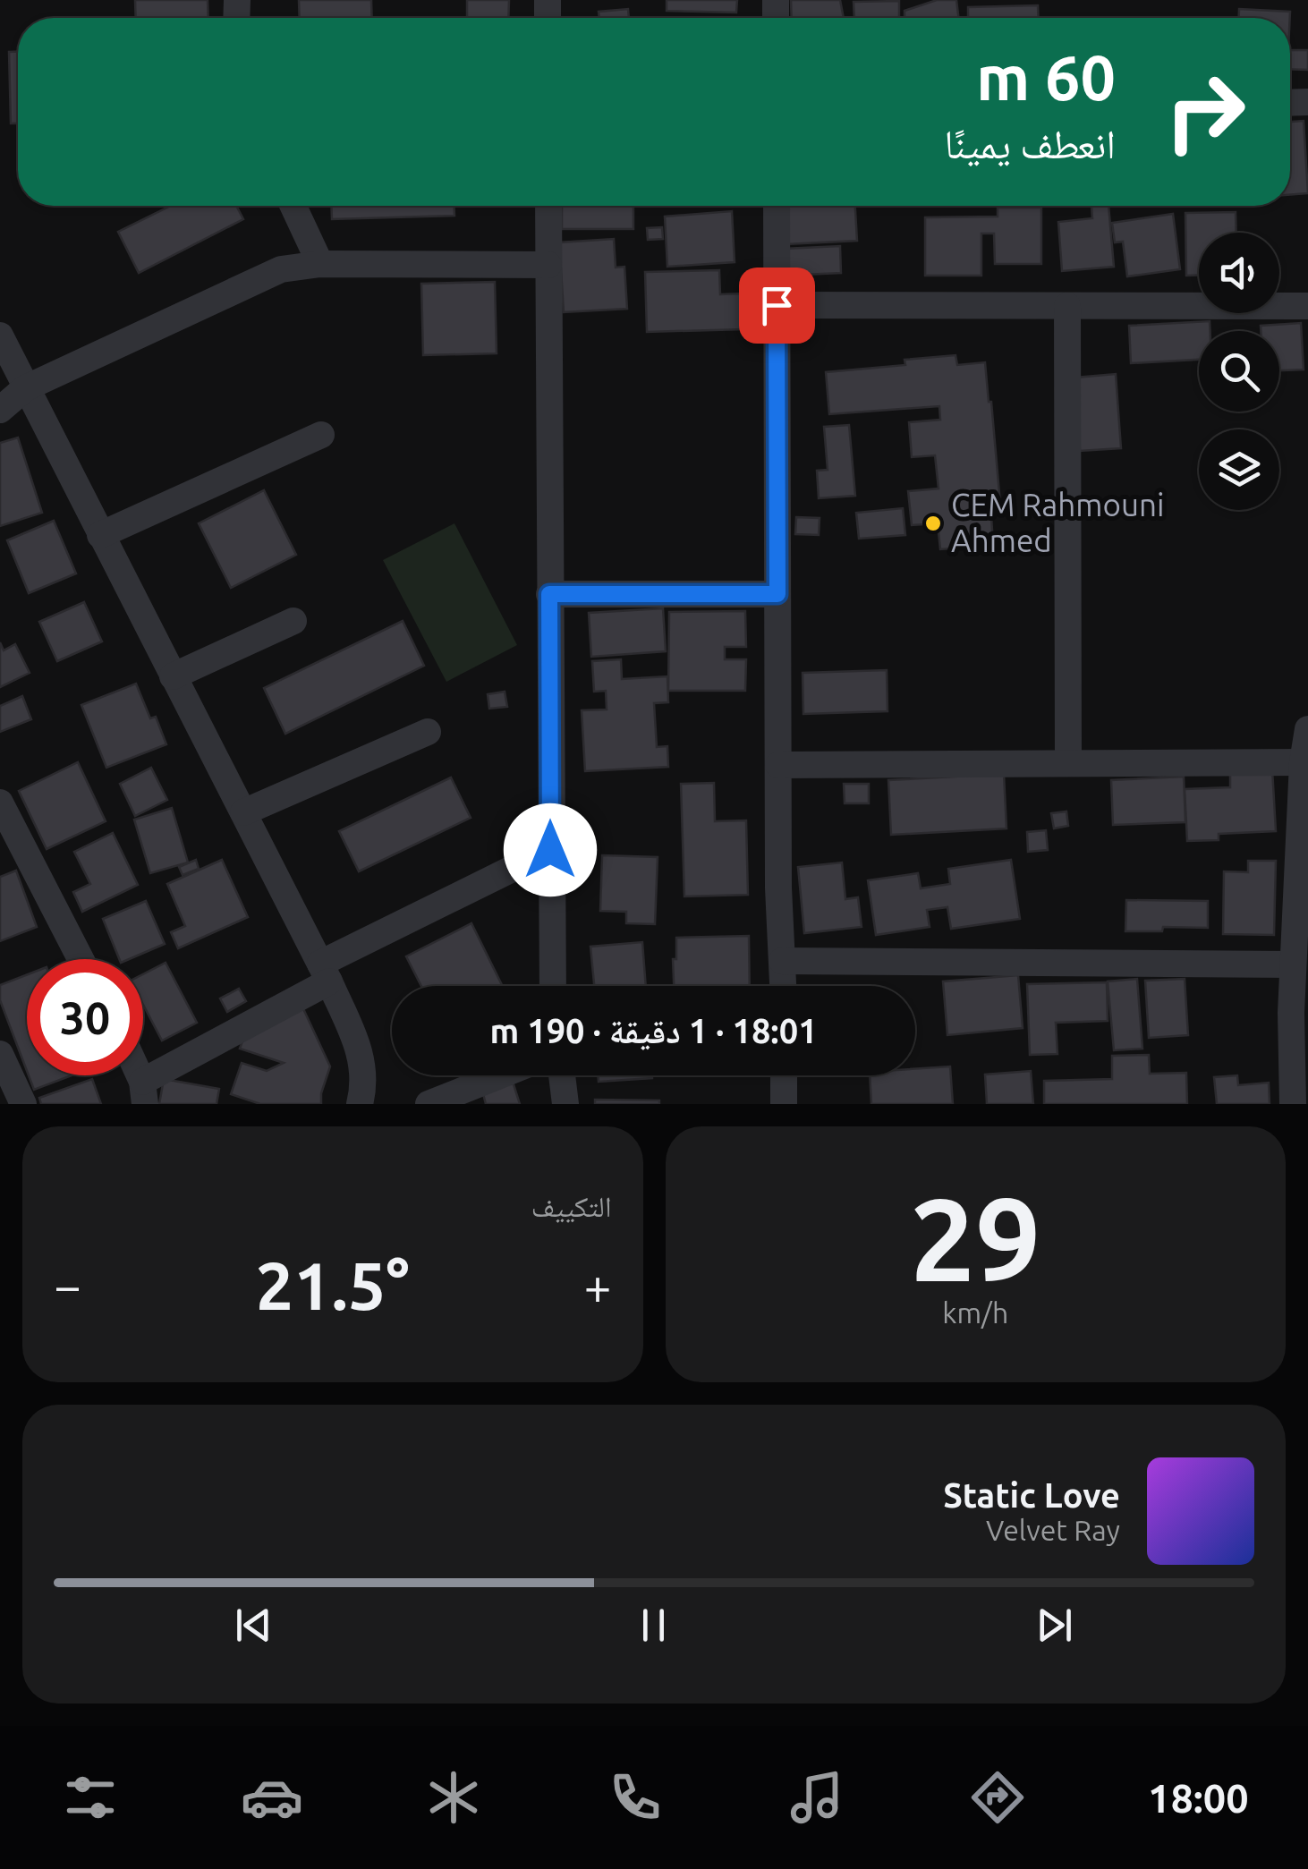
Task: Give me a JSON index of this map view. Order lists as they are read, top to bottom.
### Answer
{
  "places": ["CEM Rahmouni Ahmed"],
  "page": {
    "turn": ["60 m", "انعطف يمينًا"],
    "limit": "30",
    "trip": "18:01 · 1 دقيقة · 190 m",
    "tile": [
      ["29", "km/h"],
      "التكييف"
    ],
    "heat": ["−", "21.5°", "+"],
    "song": ["Static Love", "Velvet Ray"],
    "tabs": "18:00"
  }
}
